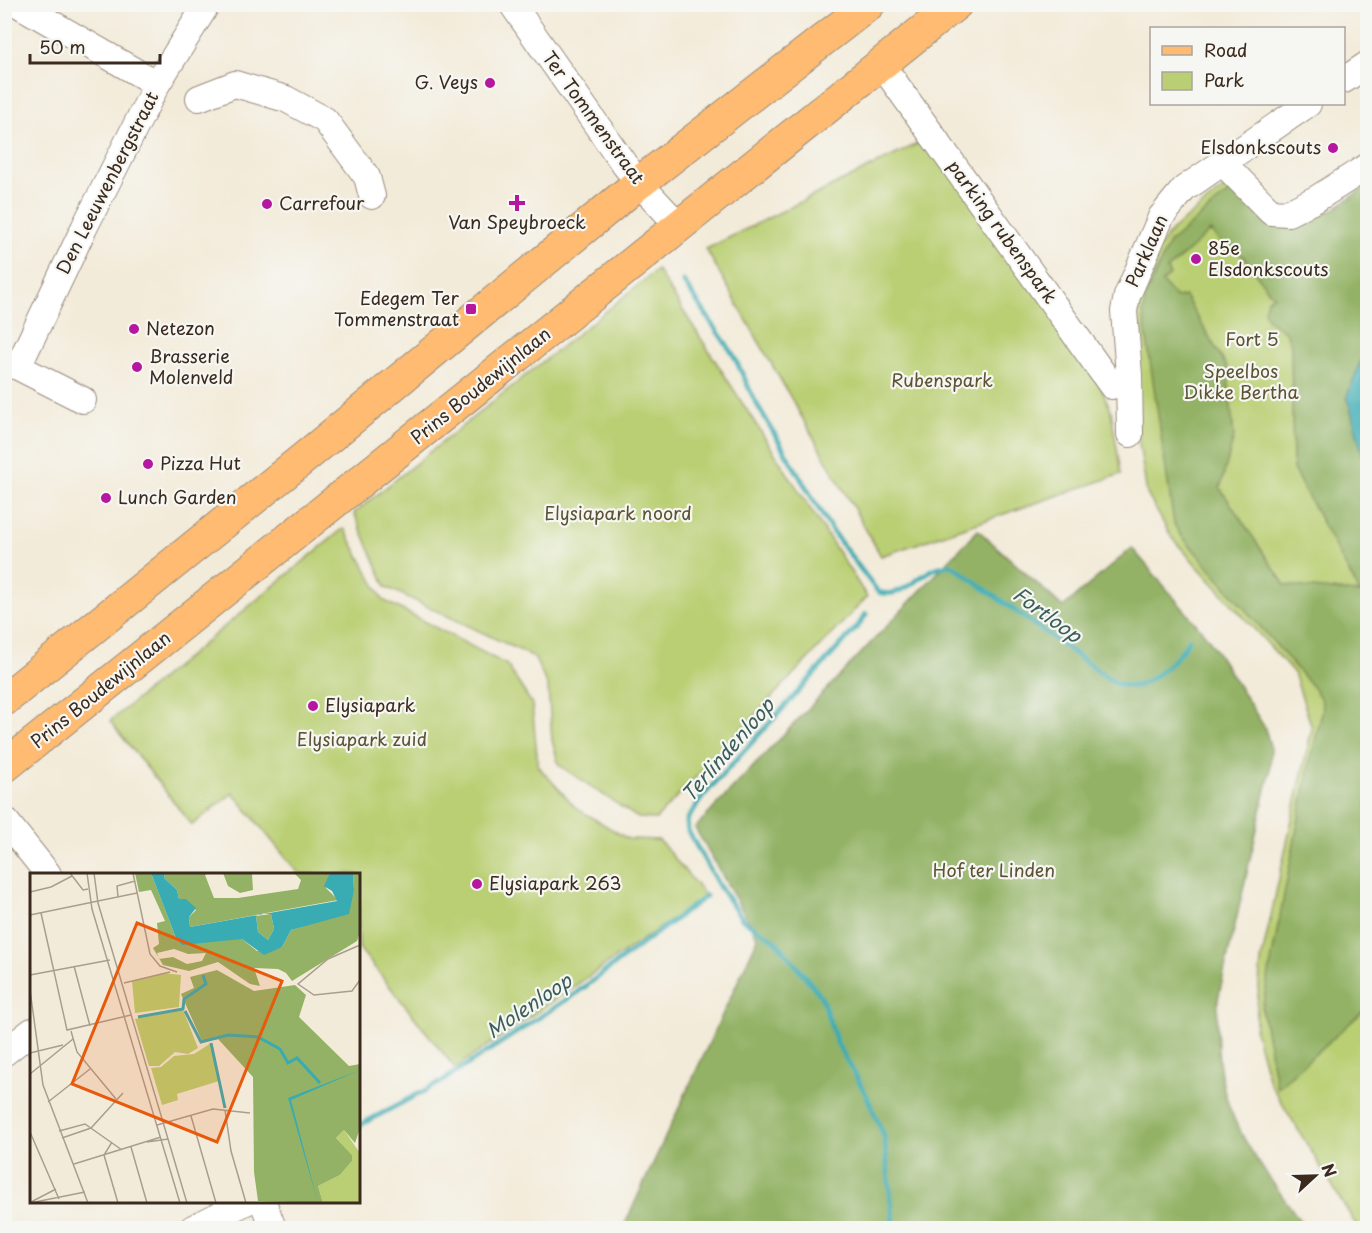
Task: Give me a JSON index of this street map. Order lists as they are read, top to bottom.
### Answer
{
  "streets": {
    "main road": ["Prins Boudewijnlaan"],
    "street": [
      "Ter Tommenstraat",
      "Den Leeuwenbergstraat",
      "parking rubenspark",
      "Parklaan"
    ]
  },
  "crossings": [
    ["Ter Tommenstraat", "Prins Boudewijnlaan"]
  ],
  "water": ["Fortloop", "Terlindenloop", "Molenloop"],
  "parks": [
    "Fort 5",
    "Speelbos Dikke Bertha",
    "Rubenspark",
    "Elysiapark noord",
    "Elysiapark zuid",
    "Hof ter Linden"
  ],
  "places": {
    "other": [
      "G. Veys",
      "Elsdonkscouts",
      "Carrefour",
      "85e Elsdonkscouts",
      "Netezon",
      "Brasserie Molenveld",
      "Pizza Hut",
      "Lunch Garden",
      "Elysiapark",
      "Elysiapark 263"
    ],
    "health": ["Van Speybroeck"],
    "transit": ["Edegem Ter Tommenstraat"]
  },
  "legend": ["Road", "Park"],
  "scale_bar": "50 m",
  "north": "right"
}
